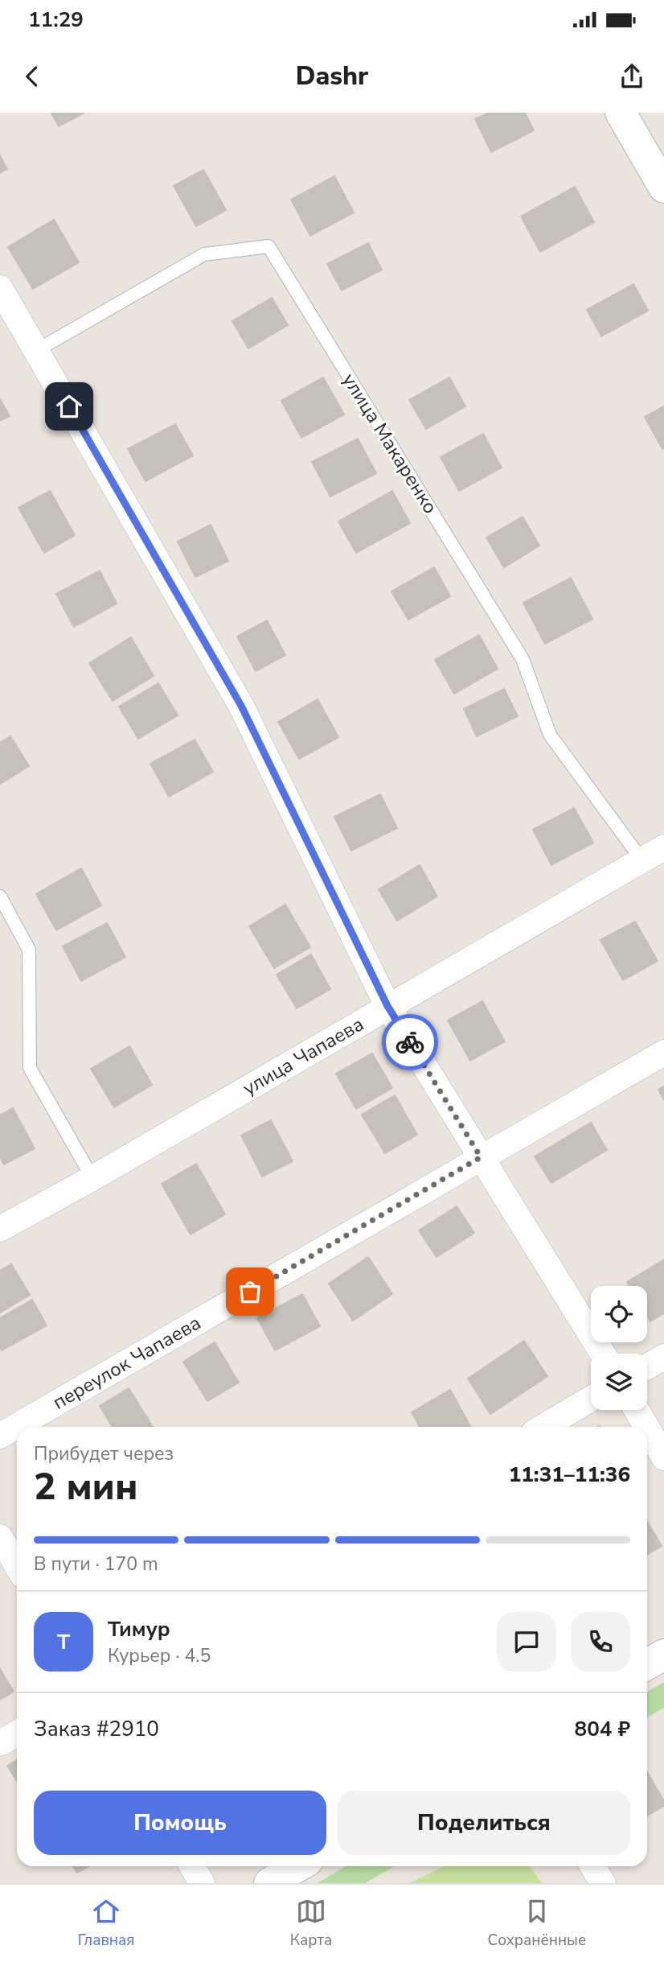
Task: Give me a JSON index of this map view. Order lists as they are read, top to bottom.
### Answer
{
  "streets": {
    "street": ["улица Чапаева", "переулок Чапаева"],
    "lane": ["улица Макаренко"]
  },
  "crossings": [
    ["улица Макаренко", "улица Чапаева"]
  ],
  "page": {
    "status": "11:29",
    "header": "Dashr",
    "heading": ["2 мин", "Прибудет через", "11:31–11:36"],
    "panel": [
      "Тимур",
      "Курьер · 4.5",
      "Заказ #2910",
      "804 ₽"
    ],
    "bar": "В пути · 170 m",
    "round": "Т",
    "buttons": ["Помощь", "Поделиться"],
    "tabs": ["Главная", "Карта", "Сохранённые"]
  }
}
